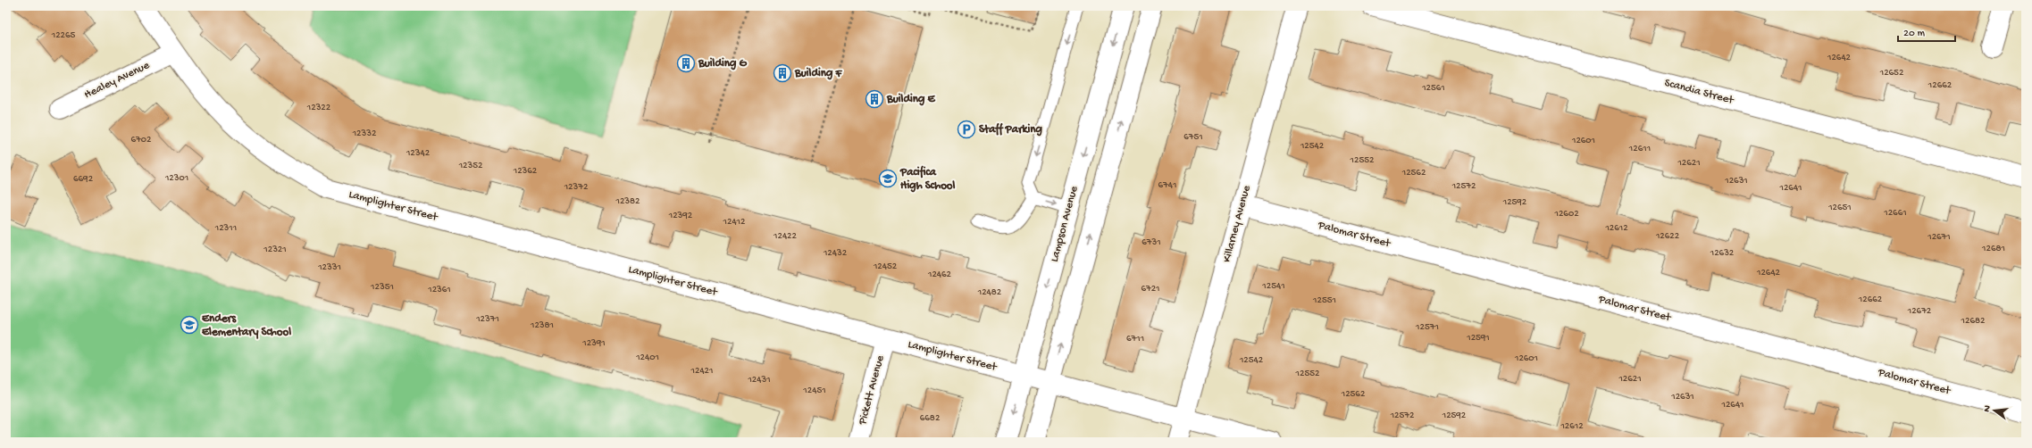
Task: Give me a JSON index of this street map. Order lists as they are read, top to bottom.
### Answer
{
  "streets": {
    "street": [
      "Healey Avenue",
      "Scandia Street",
      "Lamplighter Street",
      "Lampson Avenue",
      "Killarney Avenue",
      "Palomar Street",
      "Pickett Avenue"
    ]
  },
  "crossings": [
    ["Healey Avenue", "Lamplighter Street"],
    ["Lamplighter Street", "Lampson Avenue"],
    ["Lamplighter Street", "Killarney Avenue"],
    ["Lamplighter Street", "Pickett Avenue"],
    ["Killarney Avenue", "Palomar Street"]
  ],
  "places": {
    "building": ["Building G", "Building F", "Building E"],
    "parking": ["Staff Parking"],
    "school or university": ["Pacifica High School", "Enders Elementary School"]
  },
  "house_numbers": [
    "12265",
    "12642",
    "12652",
    "12662",
    "12561",
    "12322",
    "12332",
    "6751",
    "6702",
    "12601",
    "12542",
    "12611",
    "12342",
    "12552",
    "12621",
    "12352",
    "12362",
    "12562",
    "12301",
    "6692",
    "12631",
    "6741",
    "12572",
    "12372",
    "12641",
    "12382",
    "12592",
    "12651",
    "12661",
    "12602",
    "12392",
    "12412",
    "12311",
    "12612",
    "12422",
    "12622",
    "12671",
    "6731",
    "12681",
    "12321",
    "12432",
    "12632",
    "12452",
    "12331",
    "12642",
    "12462",
    "12541",
    "12351",
    "6721",
    "12361",
    "12482",
    "12662",
    "12551",
    "12672",
    "12371",
    "12682",
    "12381",
    "12571",
    "12591",
    "6711",
    "12391",
    "12401",
    "12601",
    "12542",
    "12421",
    "12552",
    "12621",
    "12431",
    "12451",
    "12562",
    "12631",
    "12641",
    "12572",
    "12592",
    "6682",
    "12612"
  ],
  "scale_bar": "20 m",
  "north": "left"
}
